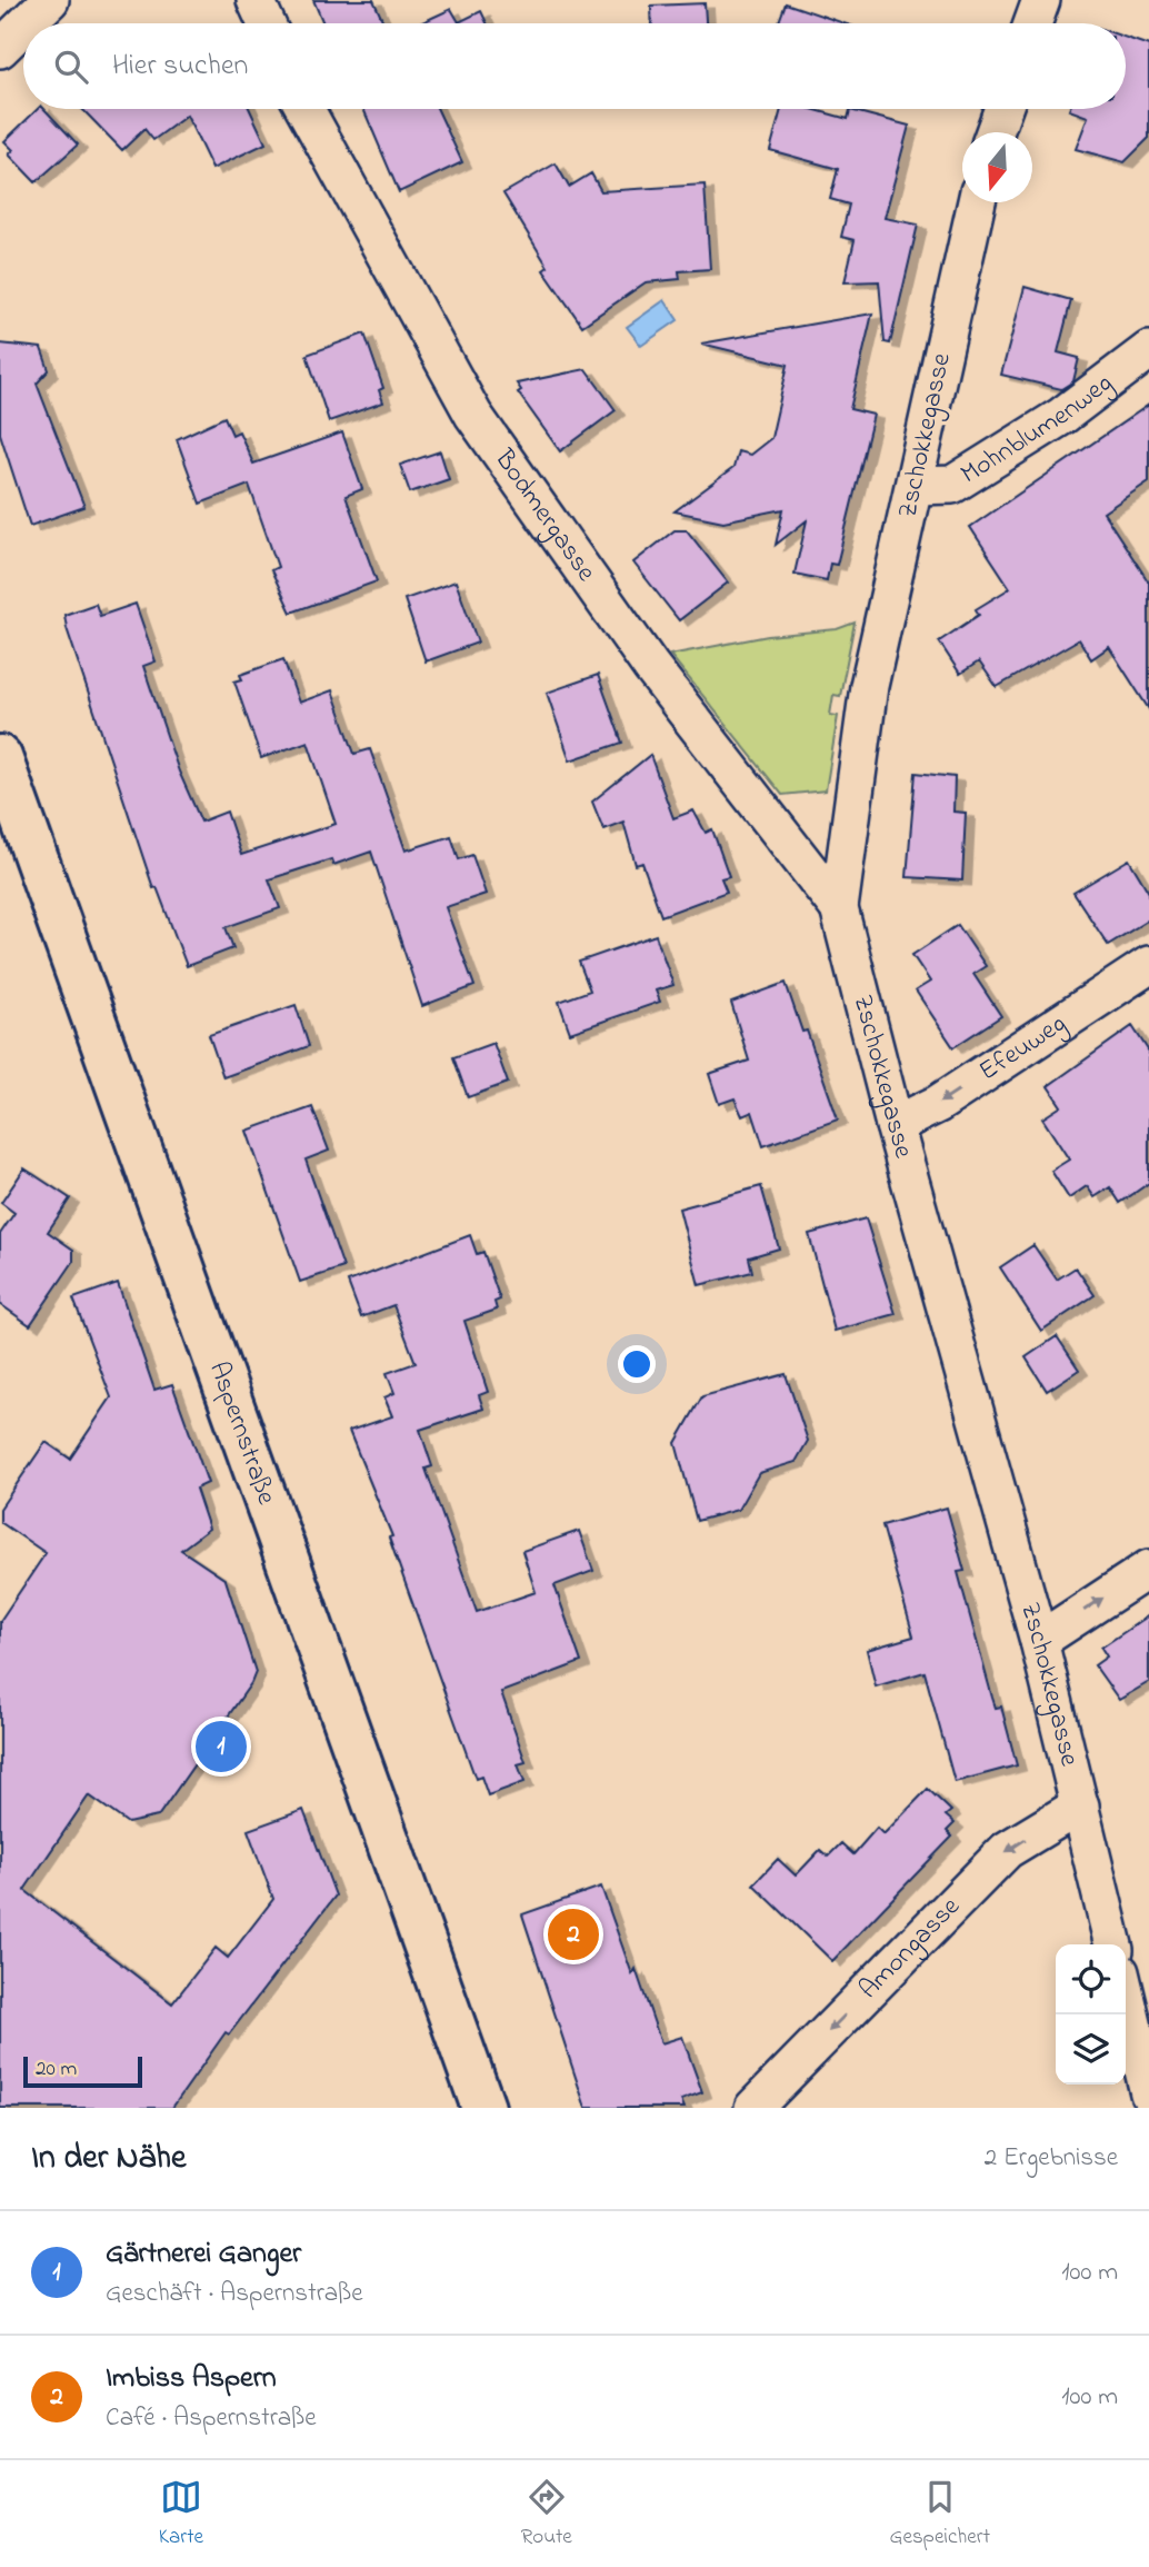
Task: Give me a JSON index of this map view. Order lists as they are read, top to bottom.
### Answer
{
  "streets": {
    "main road": ["Aspernstraße"],
    "street": [
      "Mohnblumenweg",
      "Zschokkegasse",
      "Bodmergasse",
      "Efeuweg",
      "Amongasse"
    ]
  },
  "crossings": [
    ["Mohnblumenweg", "Zschokkegasse"],
    ["Zschokkegasse", "Bodmergasse"],
    ["Zschokkegasse", "Efeuweg"],
    ["Zschokkegasse", "Amongasse"]
  ],
  "one_way": ["Efeuweg", "Amongasse"],
  "scale_bar": "20 m",
  "north": "bottom",
  "page": {
    "search": "Hier suchen",
    "pins": ["1", "2"],
    "scale": "20 m",
    "heading": ["In der Nähe", "2 Ergebnisse"],
    "list": [
      {
        "mark": "1",
        "name": "Gärtnerei Ganger",
        "note": "Geschäft · Aspernstraße",
        "value": "100 m"
      },
      {
        "mark": "2",
        "name": "Imbiss Aspern",
        "note": "Café · Aspernstraße",
        "value": "100 m"
      }
    ],
    "nav": ["Karte", "Route", "Gespeichert"]
  }
}
